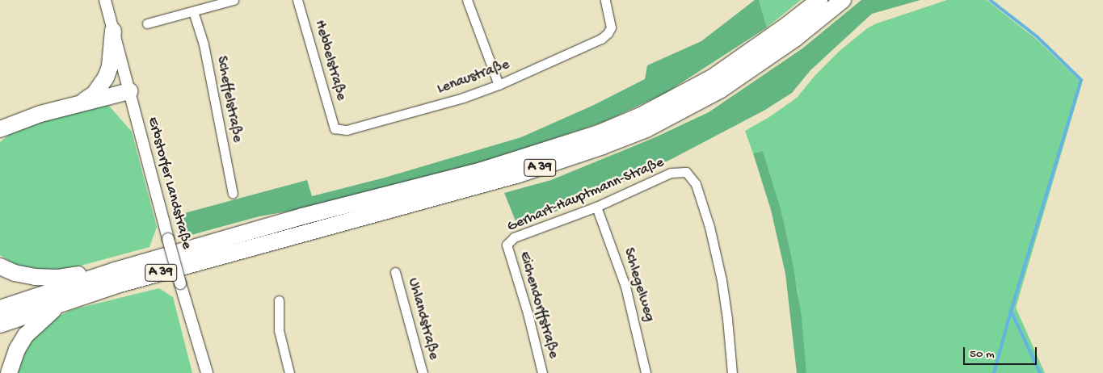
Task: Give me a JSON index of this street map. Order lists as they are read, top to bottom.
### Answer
{
  "streets": {
    "highway": ["A 39"],
    "street": [
      "Hebbelstraße",
      "Lenaustraße",
      "Scheffelstraße",
      "Erbstorfer Landstraße",
      "Gerhart-Hauptmann-Straße",
      "Schlegelweg",
      "Eichendorffstraße",
      "Uhlandstraße"
    ]
  },
  "crossings": [
    ["Hebbelstraße", "Lenaustraße"],
    ["Gerhart-Hauptmann-Straße", "Schlegelweg"],
    ["Gerhart-Hauptmann-Straße", "Eichendorffstraße"]
  ],
  "scale_bar": "50 m"
}
